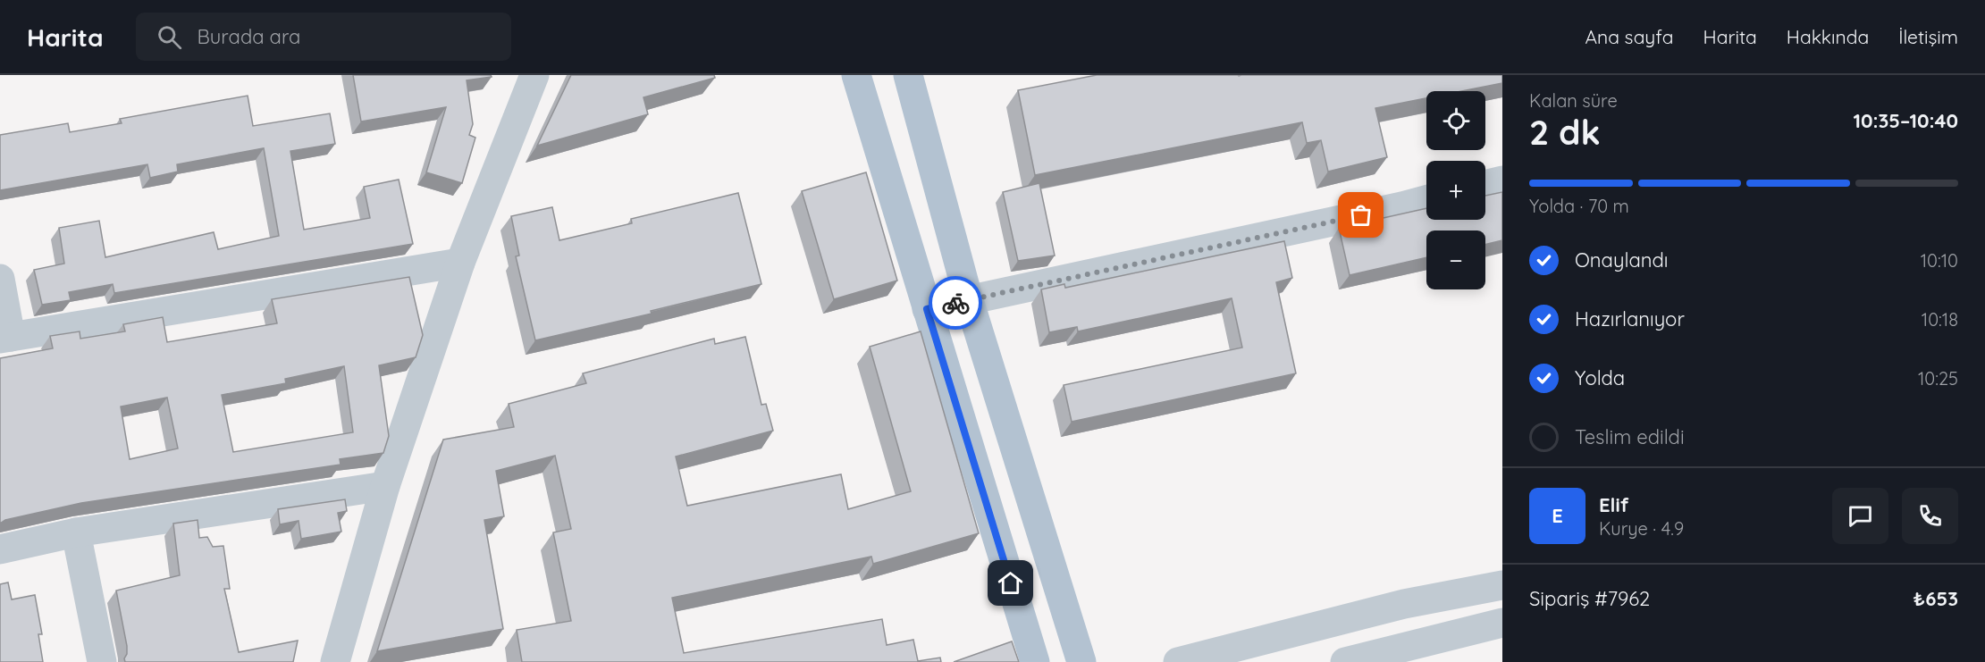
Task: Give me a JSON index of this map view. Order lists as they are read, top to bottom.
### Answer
{
  "page": {
    "header": "Harita",
    "search": "Burada ara",
    "nav": [
      "Ana sayfa",
      "Harita",
      "Hakkında",
      "İletişim"
    ],
    "heading": ["2 dk", "Kalan süre", "10:35–10:40"],
    "panel": [
      "Elif",
      "Kurye · 4.9",
      "Sipariş #7962",
      "₺653"
    ],
    "map_buttons": ["+", "−"],
    "bar": "Yolda · 70 m",
    "list": [
      ["Onaylandı", "10:10"],
      ["Hazırlanıyor", "10:18"],
      ["Yolda", "10:25"],
      "Teslim edildi"
    ],
    "round": "E"
  }
}
